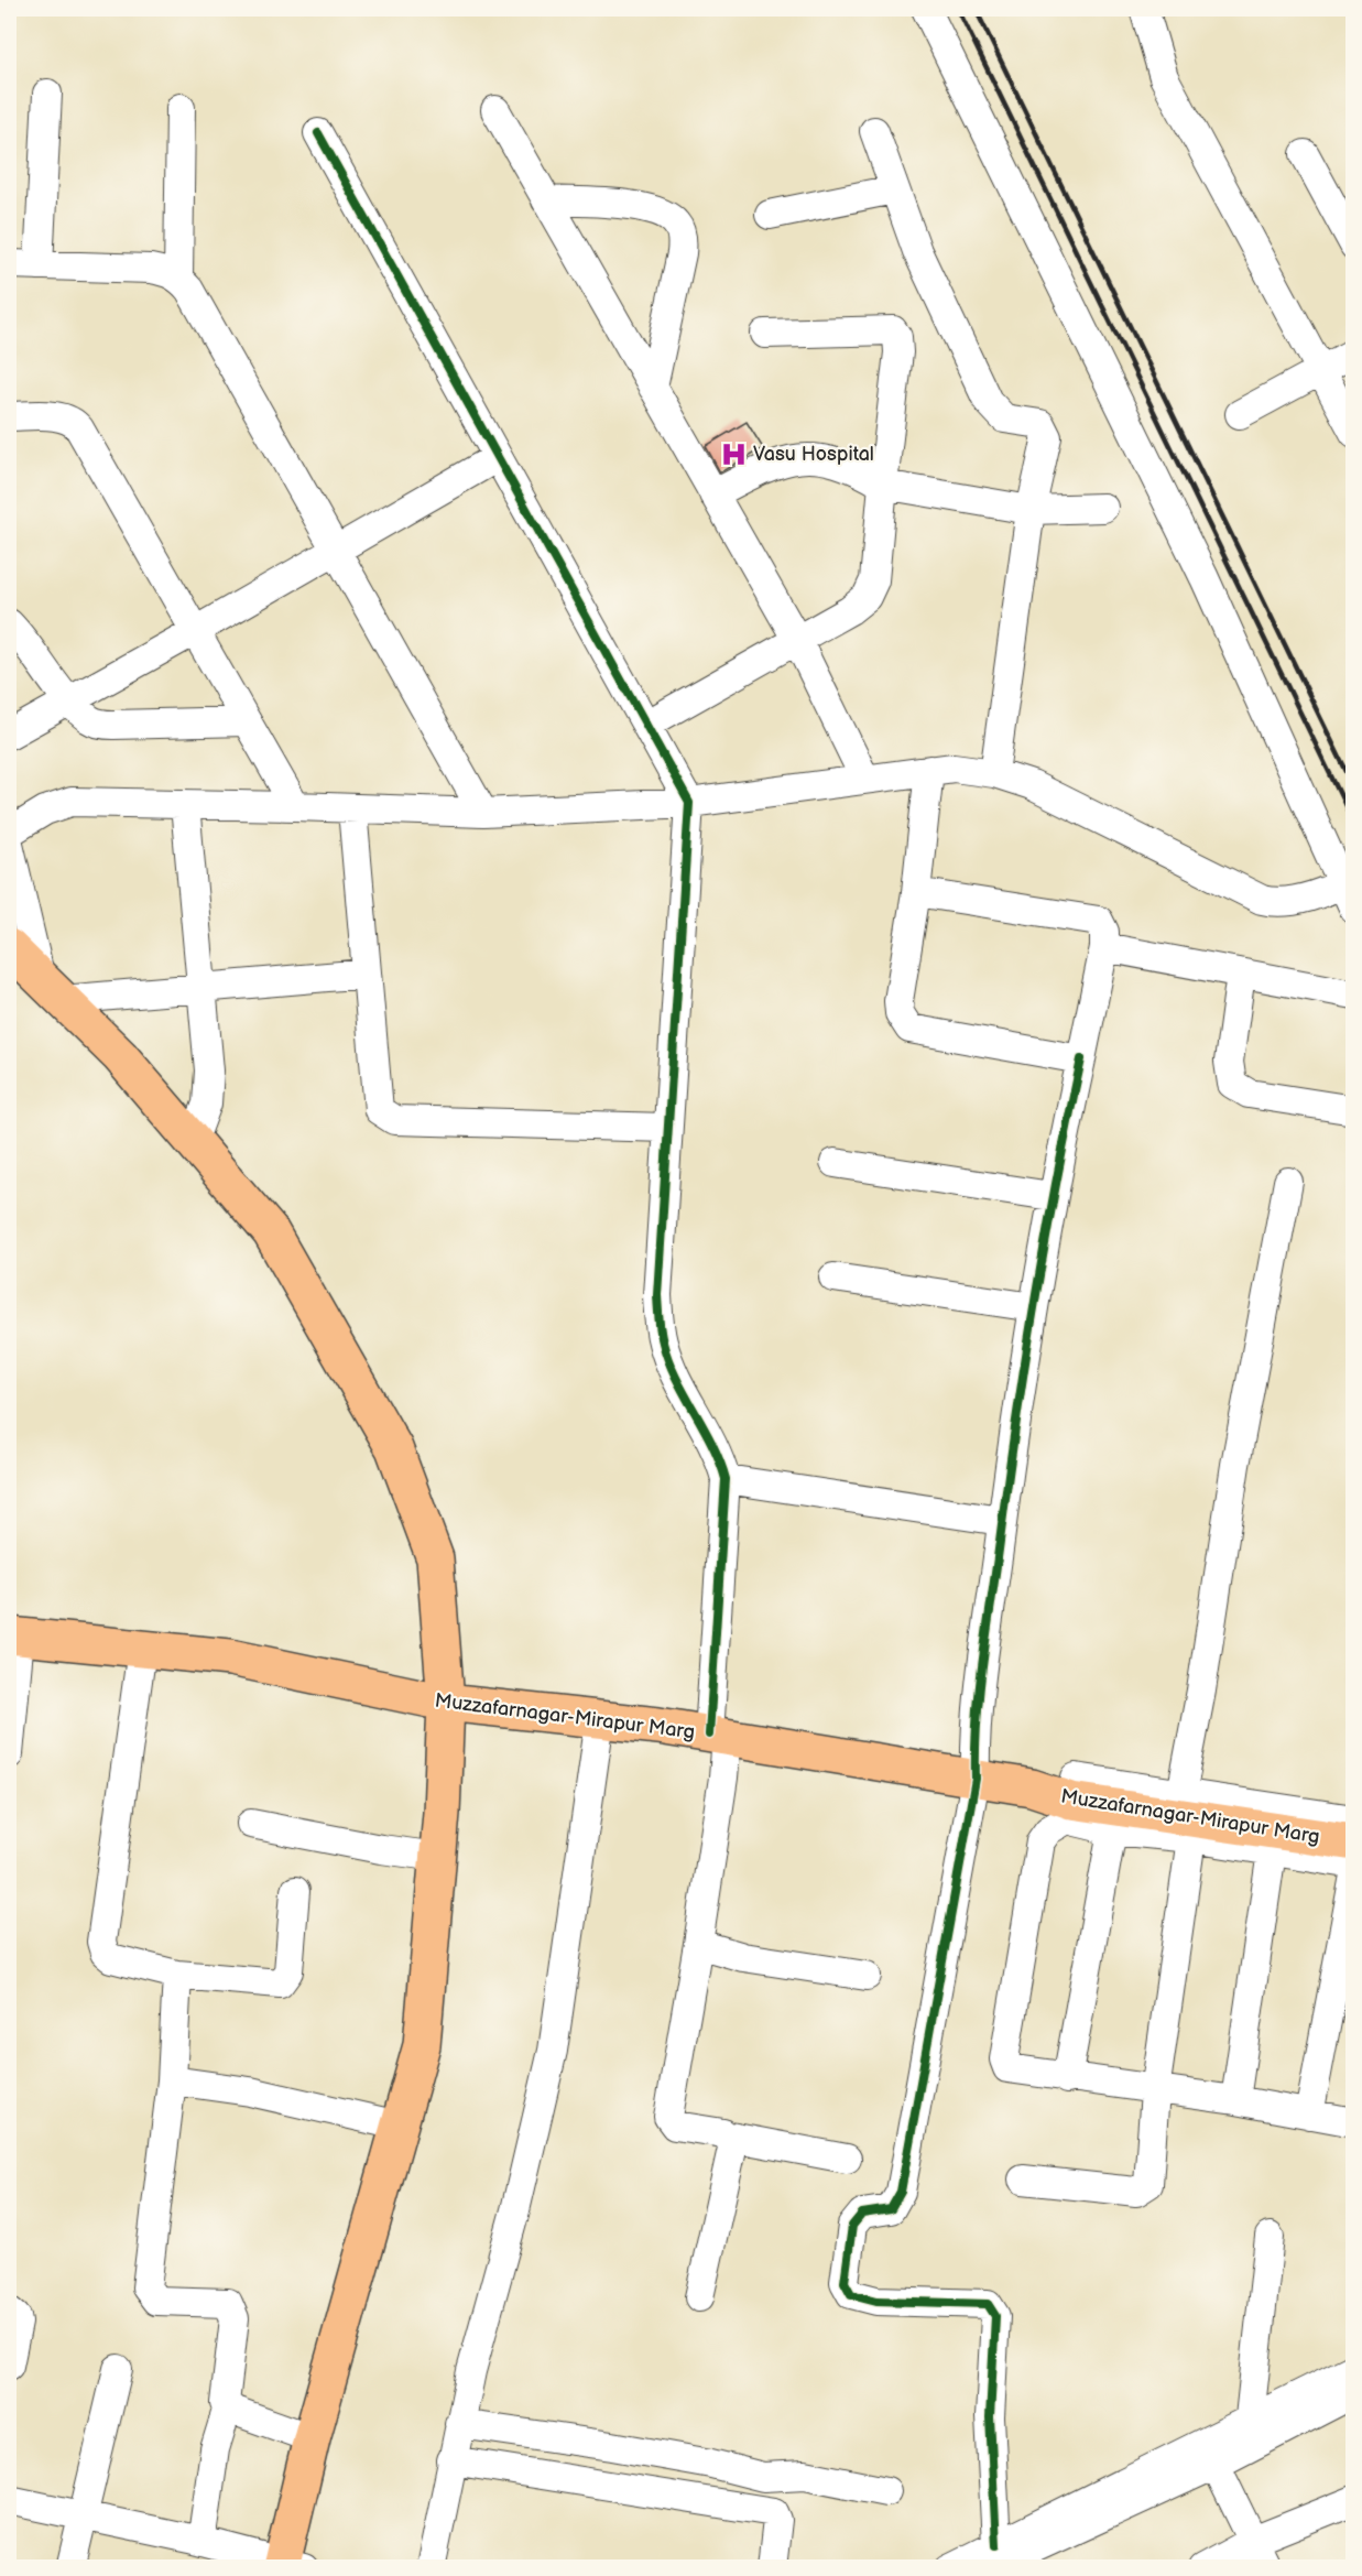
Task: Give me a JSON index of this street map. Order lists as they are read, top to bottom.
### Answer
{
  "streets": {
    "main road": ["Muzzafarnagar-Mirapur Marg"]
  },
  "places": {
    "hospital": ["Vasu Hospital"]
  }
}
